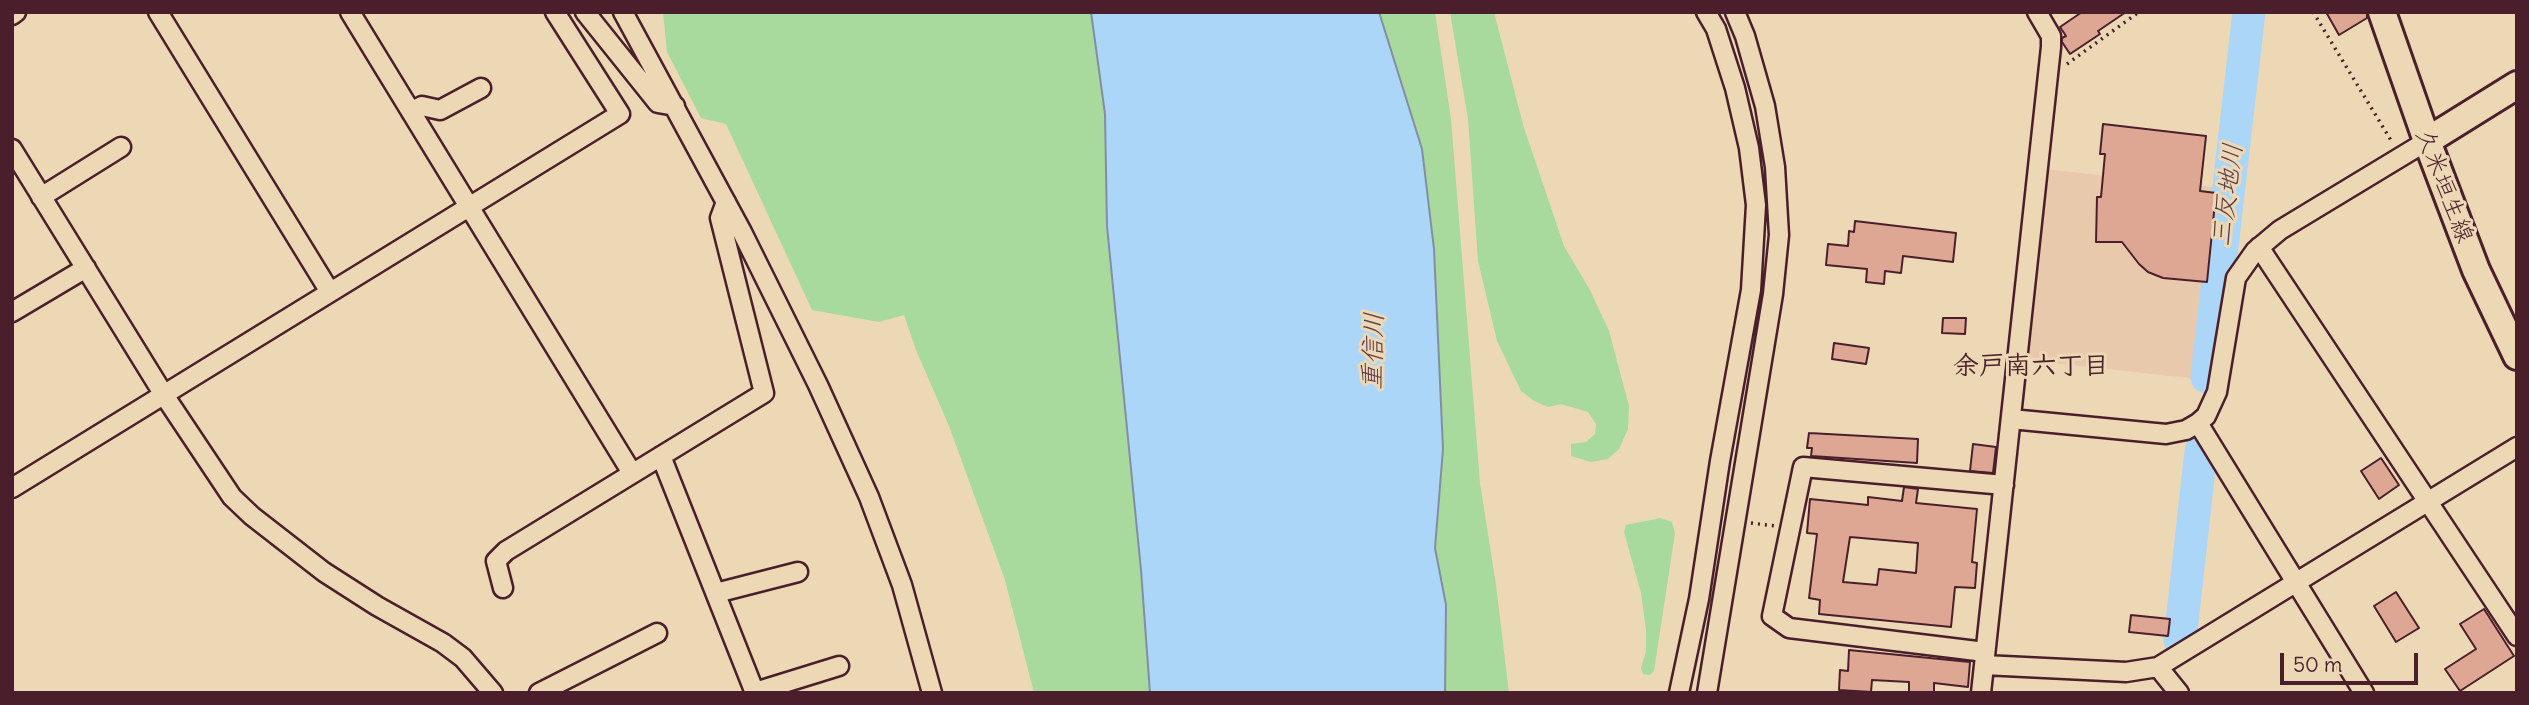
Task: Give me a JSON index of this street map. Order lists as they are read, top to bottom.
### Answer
{
  "streets": {
    "main road": ["久米垣生線"]
  },
  "districts": ["余戸南六丁目"],
  "water": ["三反地川", "重信川"],
  "scale_bar": "50 m"
}
